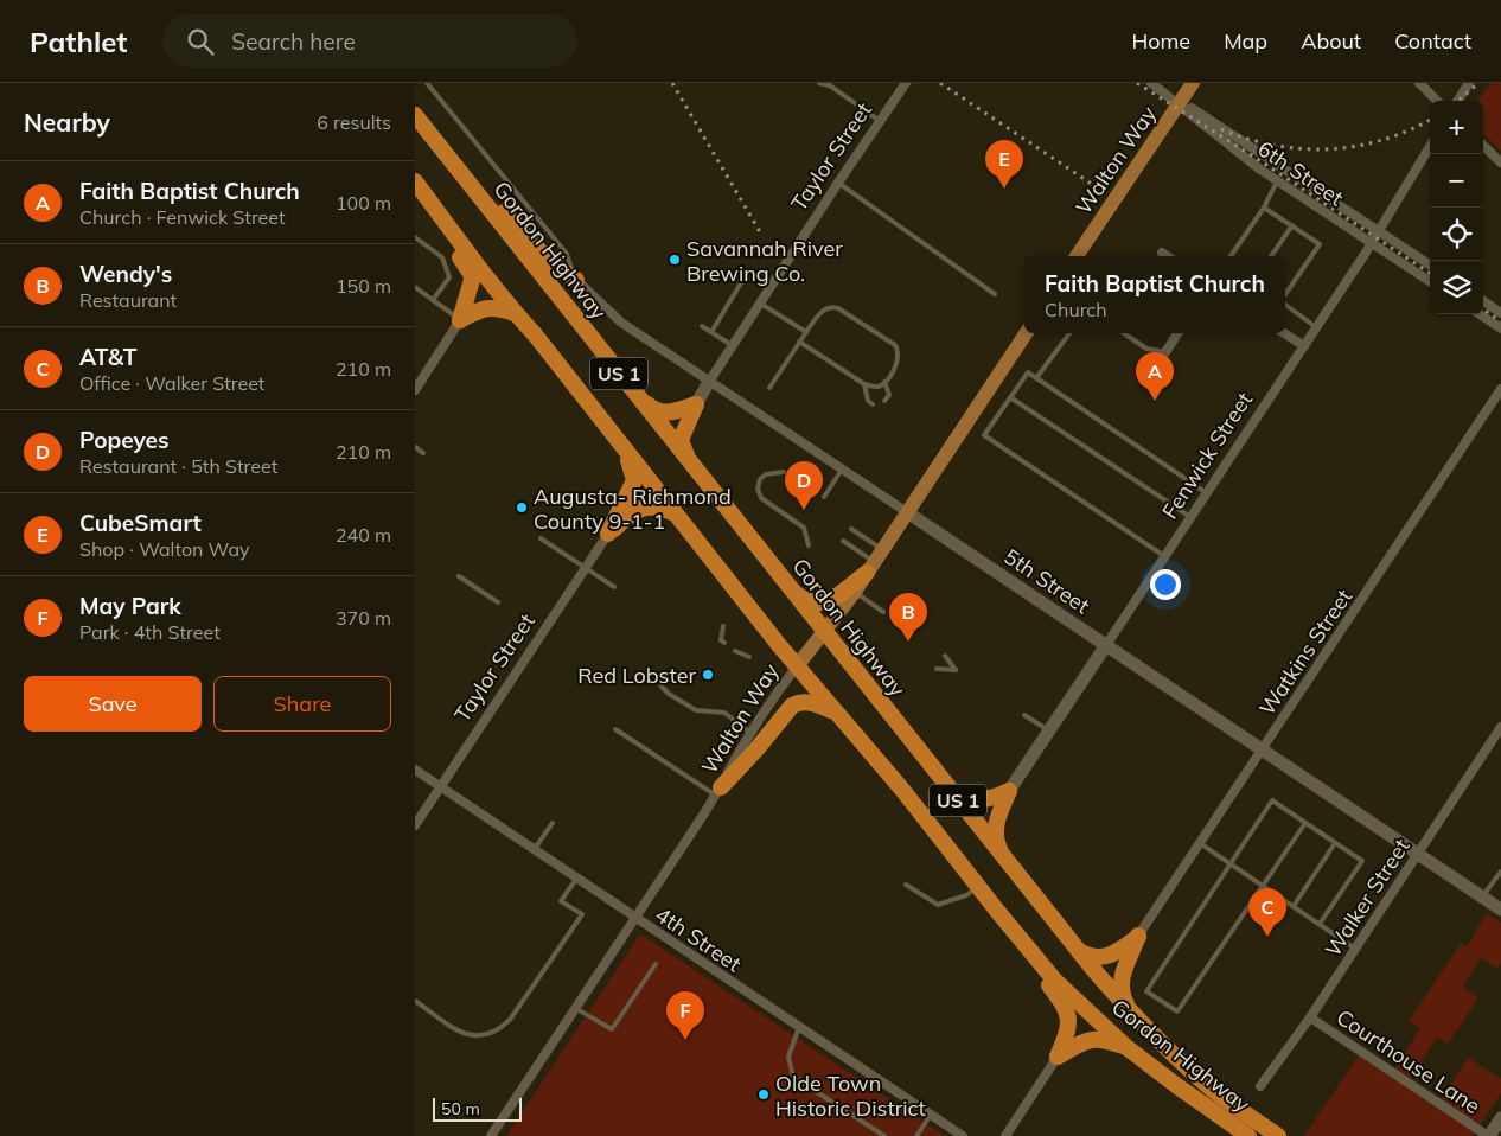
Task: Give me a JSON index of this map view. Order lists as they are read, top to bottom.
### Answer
{
  "streets": {
    "highway": ["Gordon Highway", "US 1"],
    "main road": [
      "Taylor Street",
      "Walton Way",
      "Fenwick Street",
      "5th Street"
    ],
    "street": [
      "6th Street",
      "Watkins Street",
      "Walker Street",
      "4th Street",
      "Courthouse Lane"
    ]
  },
  "crossings": [
    ["Taylor Street", "5th Street"],
    ["Taylor Street", "4th Street"],
    ["Walton Way", "Gordon Highway"],
    ["Walton Way", "5th Street"],
    ["Walton Way", "4th Street"],
    ["6th Street", "Fenwick Street"],
    ["Fenwick Street", "5th Street"],
    ["5th Street", "Watkins Street"],
    ["5th Street", "Walker Street"],
    ["Walker Street", "Courthouse Lane"]
  ],
  "places": [
    "Savannah River Brewing Co.",
    "Augusta- Richmond County 9-1-1",
    "Red Lobster",
    "Olde Town Historic District"
  ],
  "scale_bar": "50 m",
  "page": {
    "header": "Pathlet",
    "search": "Search here",
    "nav": [
      "Home",
      "Map",
      "About",
      "Contact"
    ],
    "heading": ["Nearby", "6 results"],
    "map_buttons": ["+", "−"],
    "pins": [
      "E",
      "A",
      "D",
      "B",
      "C",
      "F"
    ],
    "list": [
      {
        "mark": "A",
        "name": "Faith Baptist Church",
        "note": "Church · Fenwick Street",
        "value": "100 m"
      },
      {
        "mark": "B",
        "name": "Wendy's",
        "note": "Restaurant",
        "value": "150 m"
      },
      {
        "mark": "C",
        "name": "AT&T",
        "note": "Office · Walker Street",
        "value": "210 m"
      },
      {
        "mark": "D",
        "name": "Popeyes",
        "note": "Restaurant · 5th Street",
        "value": "210 m"
      },
      {
        "mark": "E",
        "name": "CubeSmart",
        "note": "Shop · Walton Way",
        "value": "240 m"
      },
      {
        "mark": "F",
        "name": "May Park",
        "note": "Park · 4th Street",
        "value": "370 m"
      }
    ],
    "popup": ["Faith Baptist Church", "Church"],
    "buttons": ["Save", "Share"],
    "scale": "50 m"
  }
}
